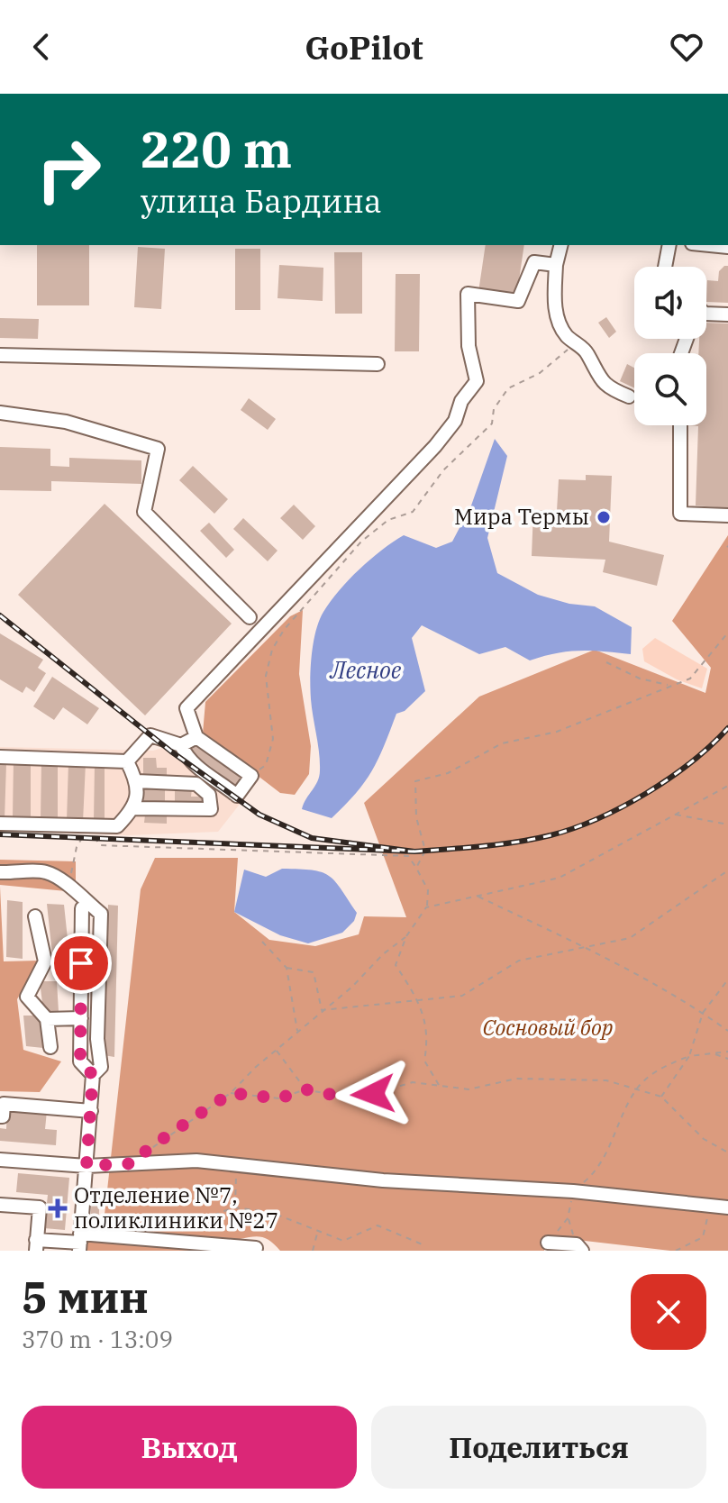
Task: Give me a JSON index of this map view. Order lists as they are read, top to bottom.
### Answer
{
  "water": ["Лесное"],
  "parks": ["Сосновый бор"],
  "places": {
    "other": ["Мира Термы"],
    "health": ["Отделение №7, поликлиники №27"]
  },
  "page": {
    "header": "GoPilot",
    "turn": ["220 m", "улица Бардина"],
    "heading": ["5 мин", "370 m · 13:09"],
    "buttons": ["Выход", "Поделиться"]
  }
}
